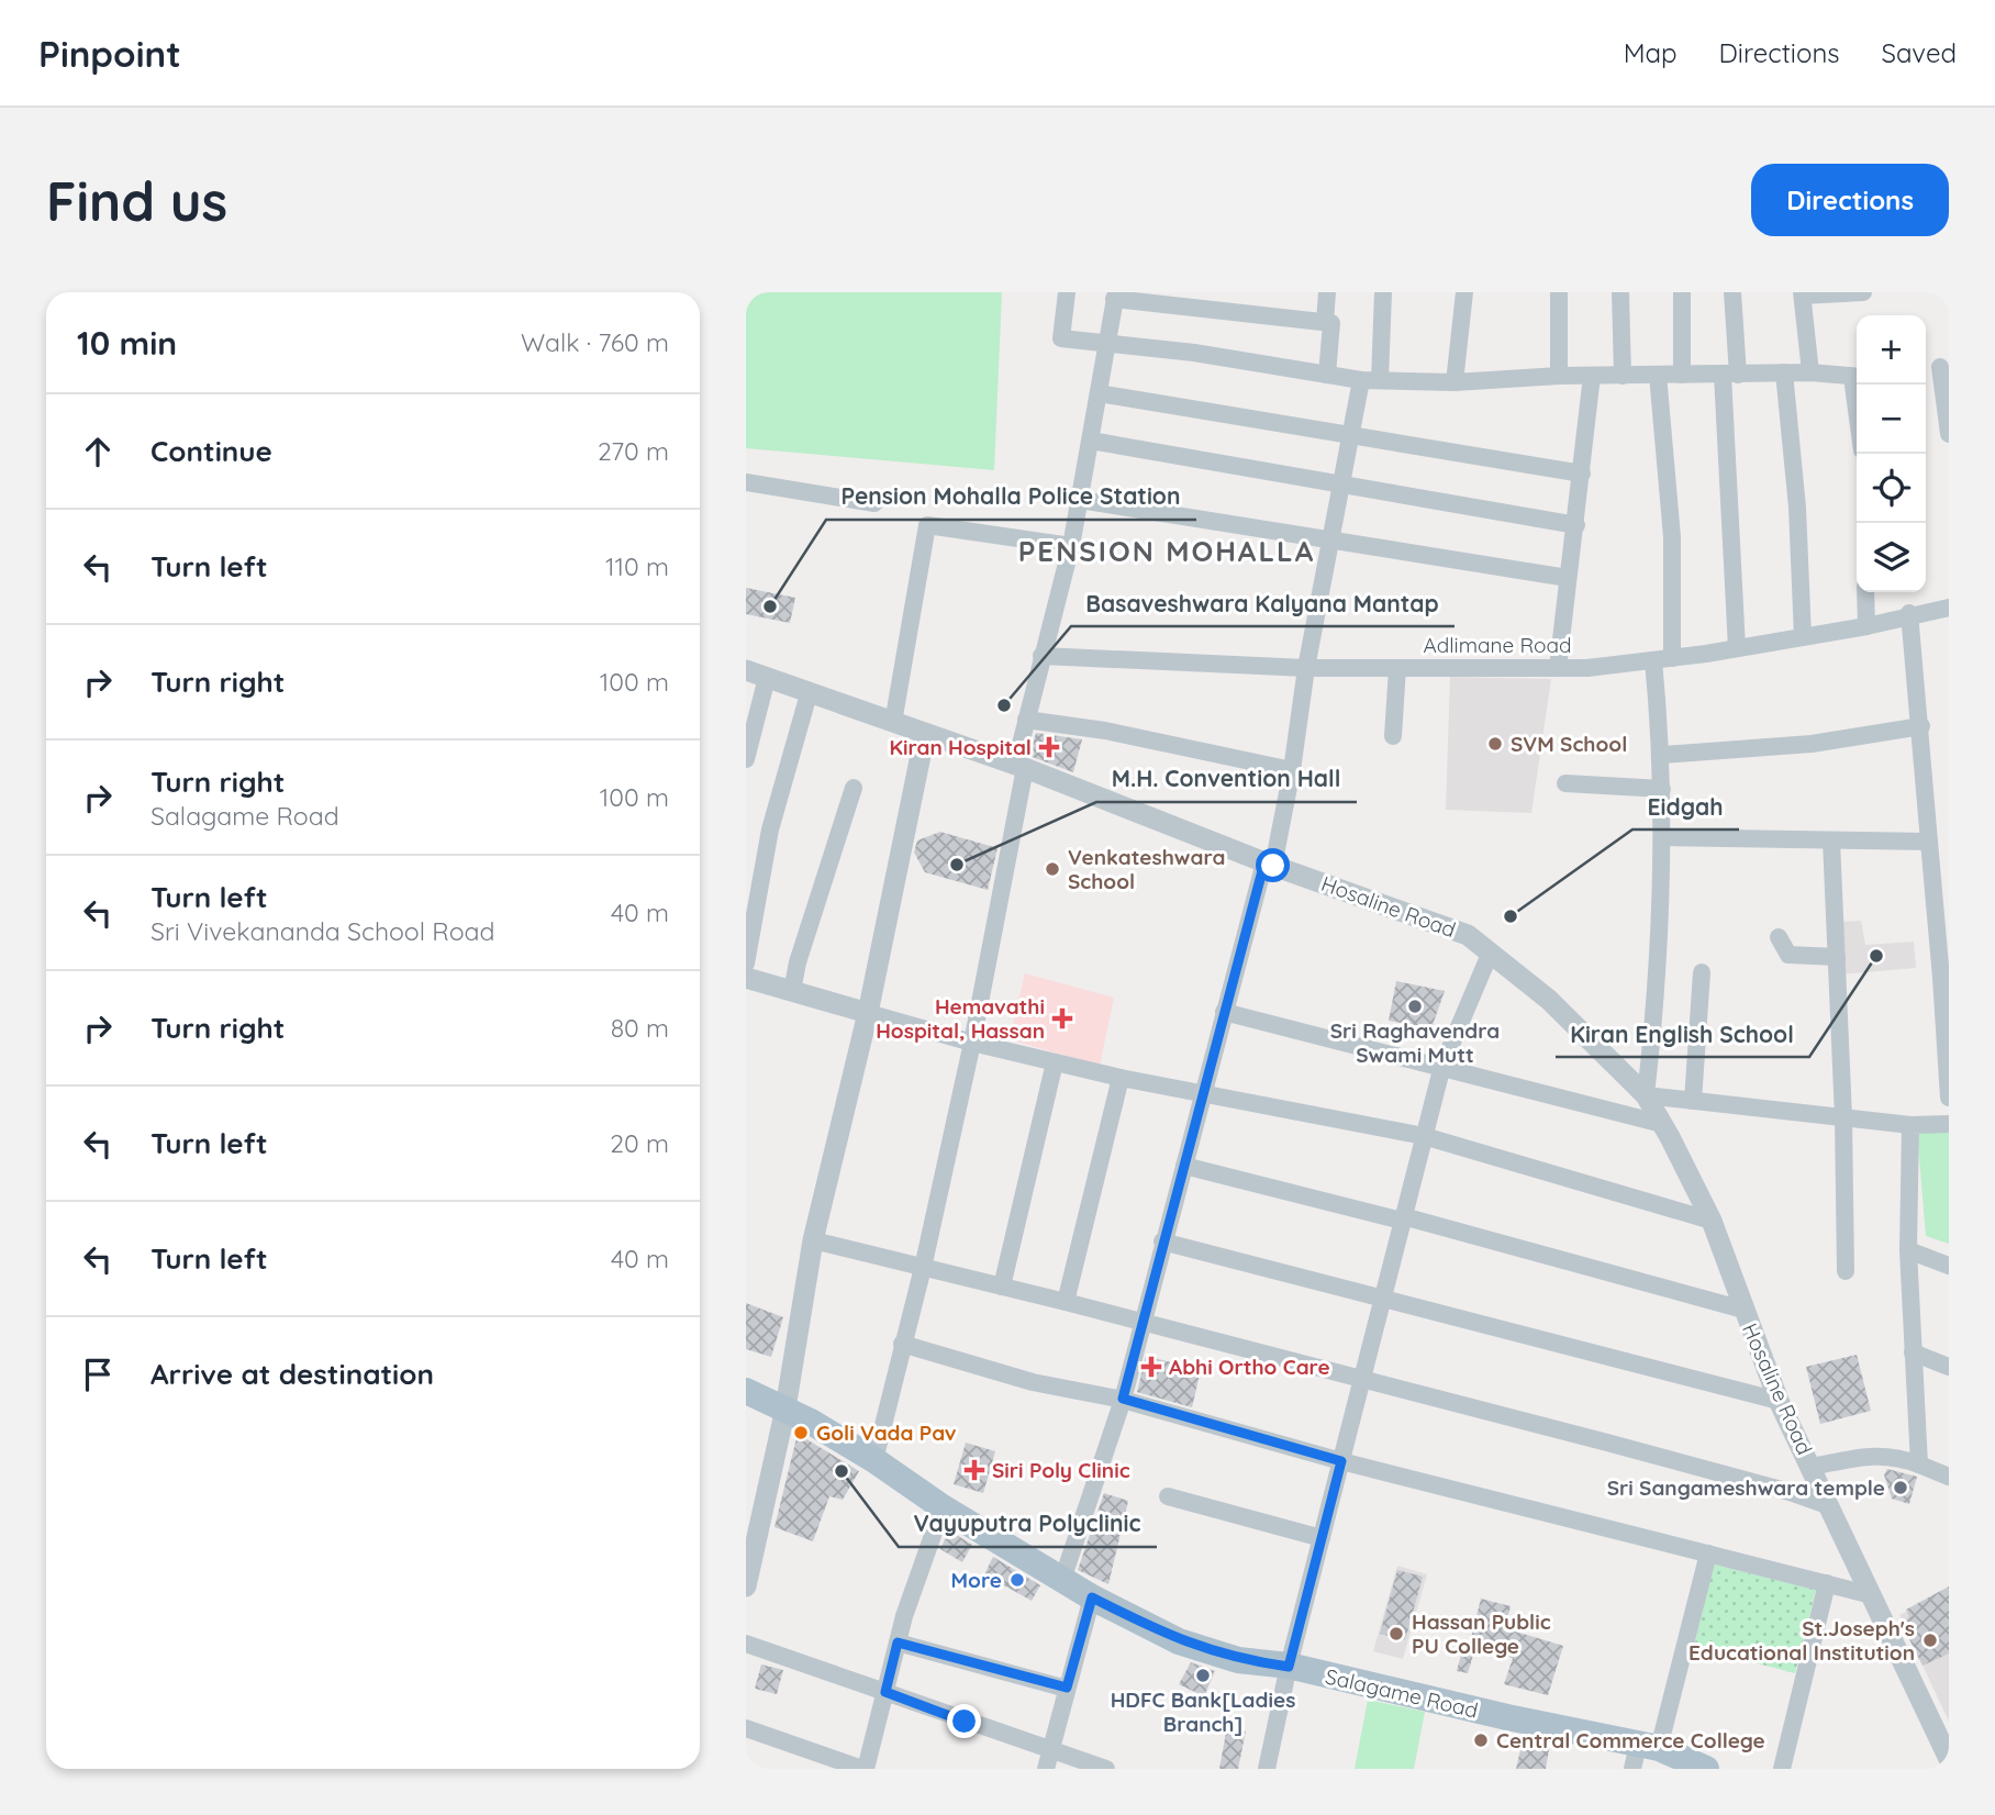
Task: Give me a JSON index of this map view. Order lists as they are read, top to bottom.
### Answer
{
  "streets": {
    "main road": ["Salagame Road"],
    "street": ["Adlimane Road", "Hosaline Road"]
  },
  "districts": ["PENSION MOHALLA"],
  "places": {
    "other": [
      "Pension Mohalla Police Station",
      "Basaveshwara Kalyana Mantap",
      "SVM School",
      "M.H. Convention Hall",
      "Venkateshwara School",
      "Eidgah",
      "Kiran English School",
      "Sri Raghavendra Swami Mutt",
      "Goli Vada Pav",
      "Vayuputra Polyclinic",
      "Sri Sangameshwara temple",
      "More",
      "Hassan Public PU College",
      "St.Joseph's Educational Institution",
      "HDFC Bank[Ladies Branch]",
      "Central Commerce College"
    ],
    "health": [
      "Kiran Hospital",
      "Hemavathi Hospital, Hassan",
      "Abhi Ortho Care",
      "Siri Poly Clinic"
    ]
  },
  "page": {
    "header": "Pinpoint",
    "nav": ["Map", "Directions", "Saved"],
    "buttons": "Directions",
    "title": "Find us",
    "heading": ["10 min", "Walk · 760 m"],
    "map_buttons": ["+", "−"],
    "list": [
      ["Continue", "270 m"],
      ["Turn left", "110 m"],
      ["Turn right", "100 m"],
      ["Turn right", "Salagame Road", "100 m"],
      ["Turn left", "Sri Vivekananda School Road", "40 m"],
      ["Turn right", "80 m"],
      ["Turn left", "20 m"],
      ["Turn left", "40 m"],
      "Arrive at destination"
    ]
  }
}
